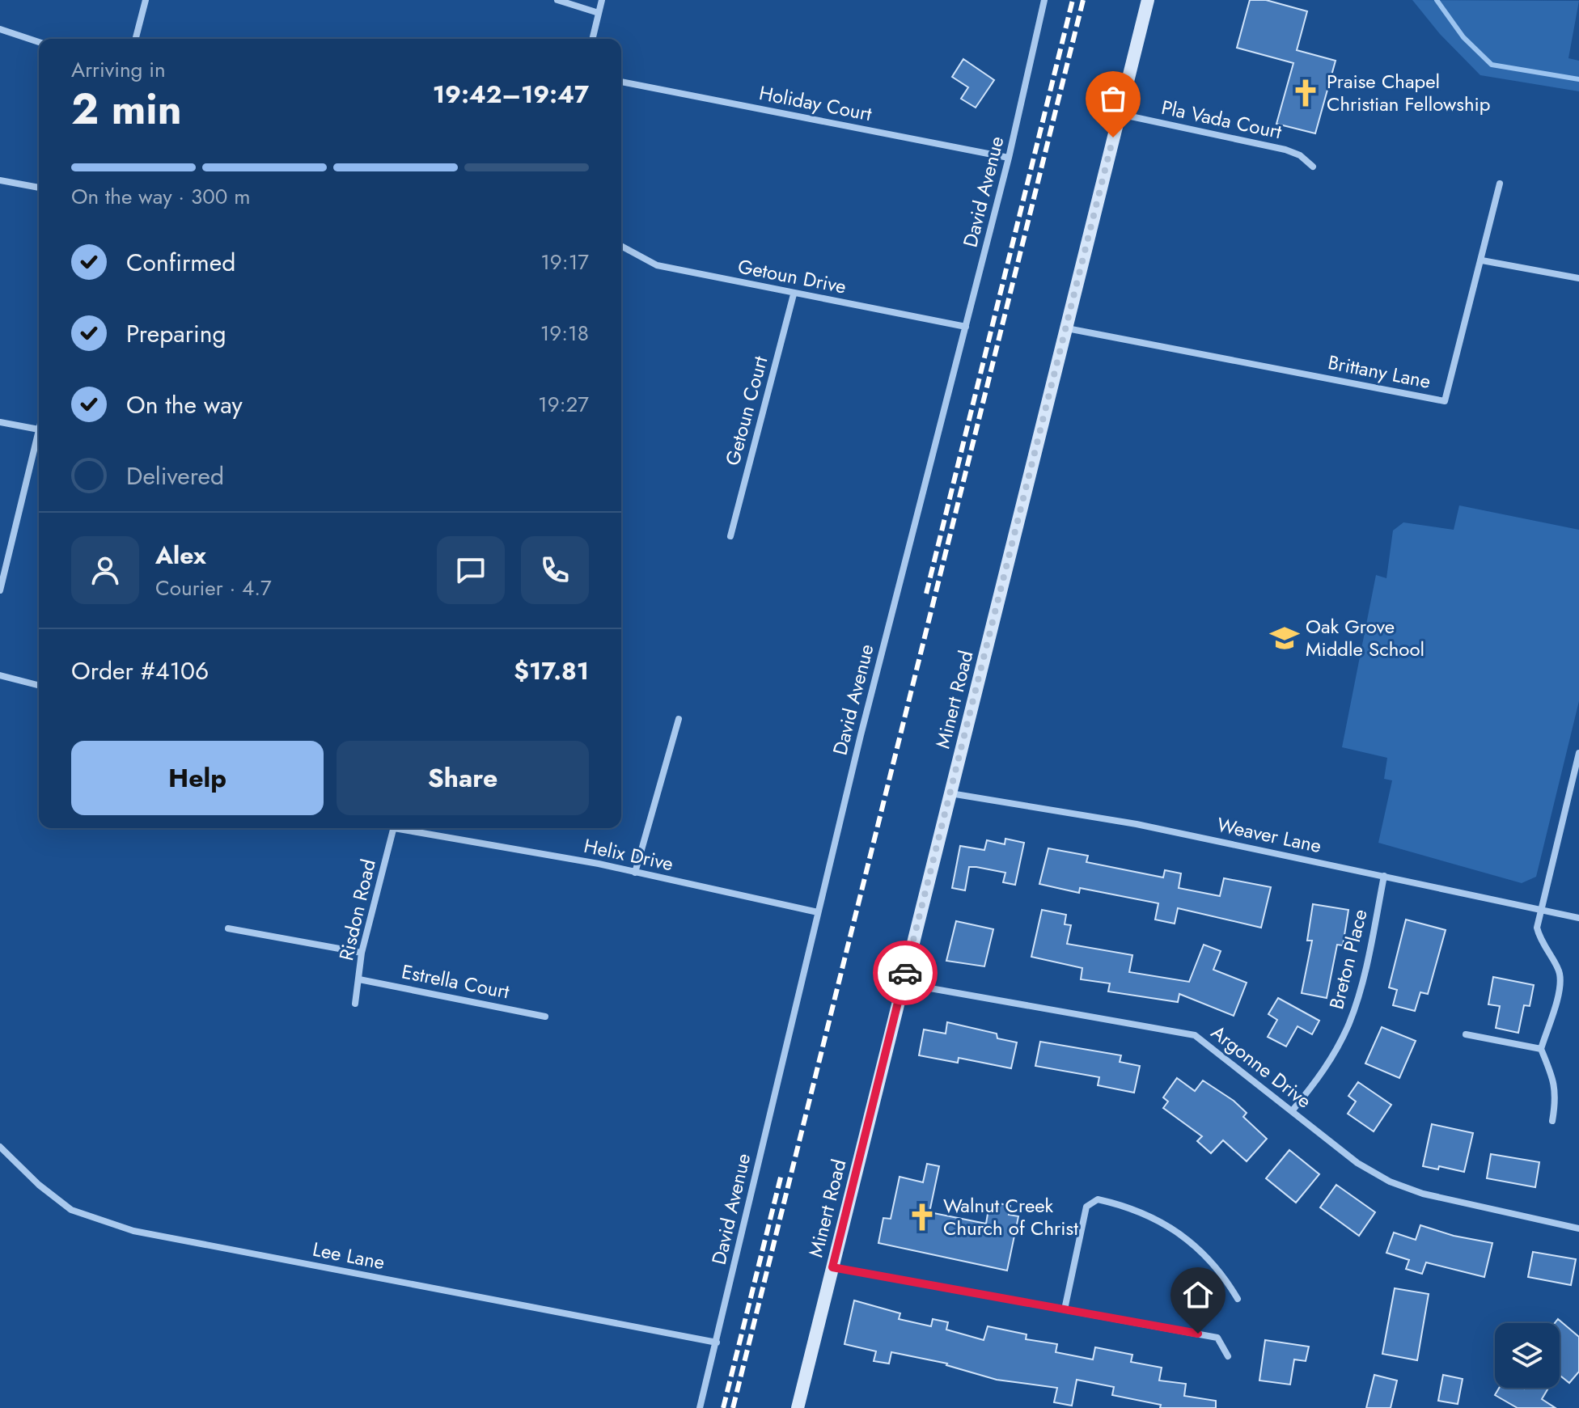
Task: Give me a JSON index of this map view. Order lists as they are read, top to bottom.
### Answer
{
  "streets": {
    "street": [
      "Holiday Court",
      "Pla Vada Court",
      "David Avenue",
      "Getoun Drive",
      "Brittany Lane",
      "Getoun Court",
      "Minert Road",
      "Weaver Lane",
      "Helix Drive",
      "Risdon Road",
      "Breton Place",
      "Estrella Court",
      "Argonne Drive",
      "Lee Lane"
    ]
  },
  "crossings": [
    ["Holiday Court", "David Avenue"],
    ["Pla Vada Court", "Minert Road"],
    ["David Avenue", "Getoun Drive"],
    ["David Avenue", "Helix Drive"],
    ["David Avenue", "Lee Lane"],
    ["Getoun Drive", "Getoun Court"],
    ["Brittany Lane", "Minert Road"],
    ["Minert Road", "Weaver Lane"],
    ["Minert Road", "Argonne Drive"],
    ["Weaver Lane", "Breton Place"],
    ["Risdon Road", "Estrella Court"],
    ["Breton Place", "Argonne Drive"]
  ],
  "places": {
    "church": ["Praise Chapel Christian Fellowship", "Walnut Creek Church of Christ"],
    "school or university": ["Oak Grove Middle School"]
  },
  "page": {
    "heading": ["2 min", "Arriving in", "19:42–19:47"],
    "panel": [
      "Alex",
      "Courier · 4.7",
      "Order #4106",
      "$17.81"
    ],
    "bar": "On the way · 300 m",
    "list": [
      ["Confirmed", "19:17"],
      ["Preparing", "19:18"],
      ["On the way", "19:27"],
      "Delivered"
    ],
    "buttons": ["Help", "Share"]
  }
}
